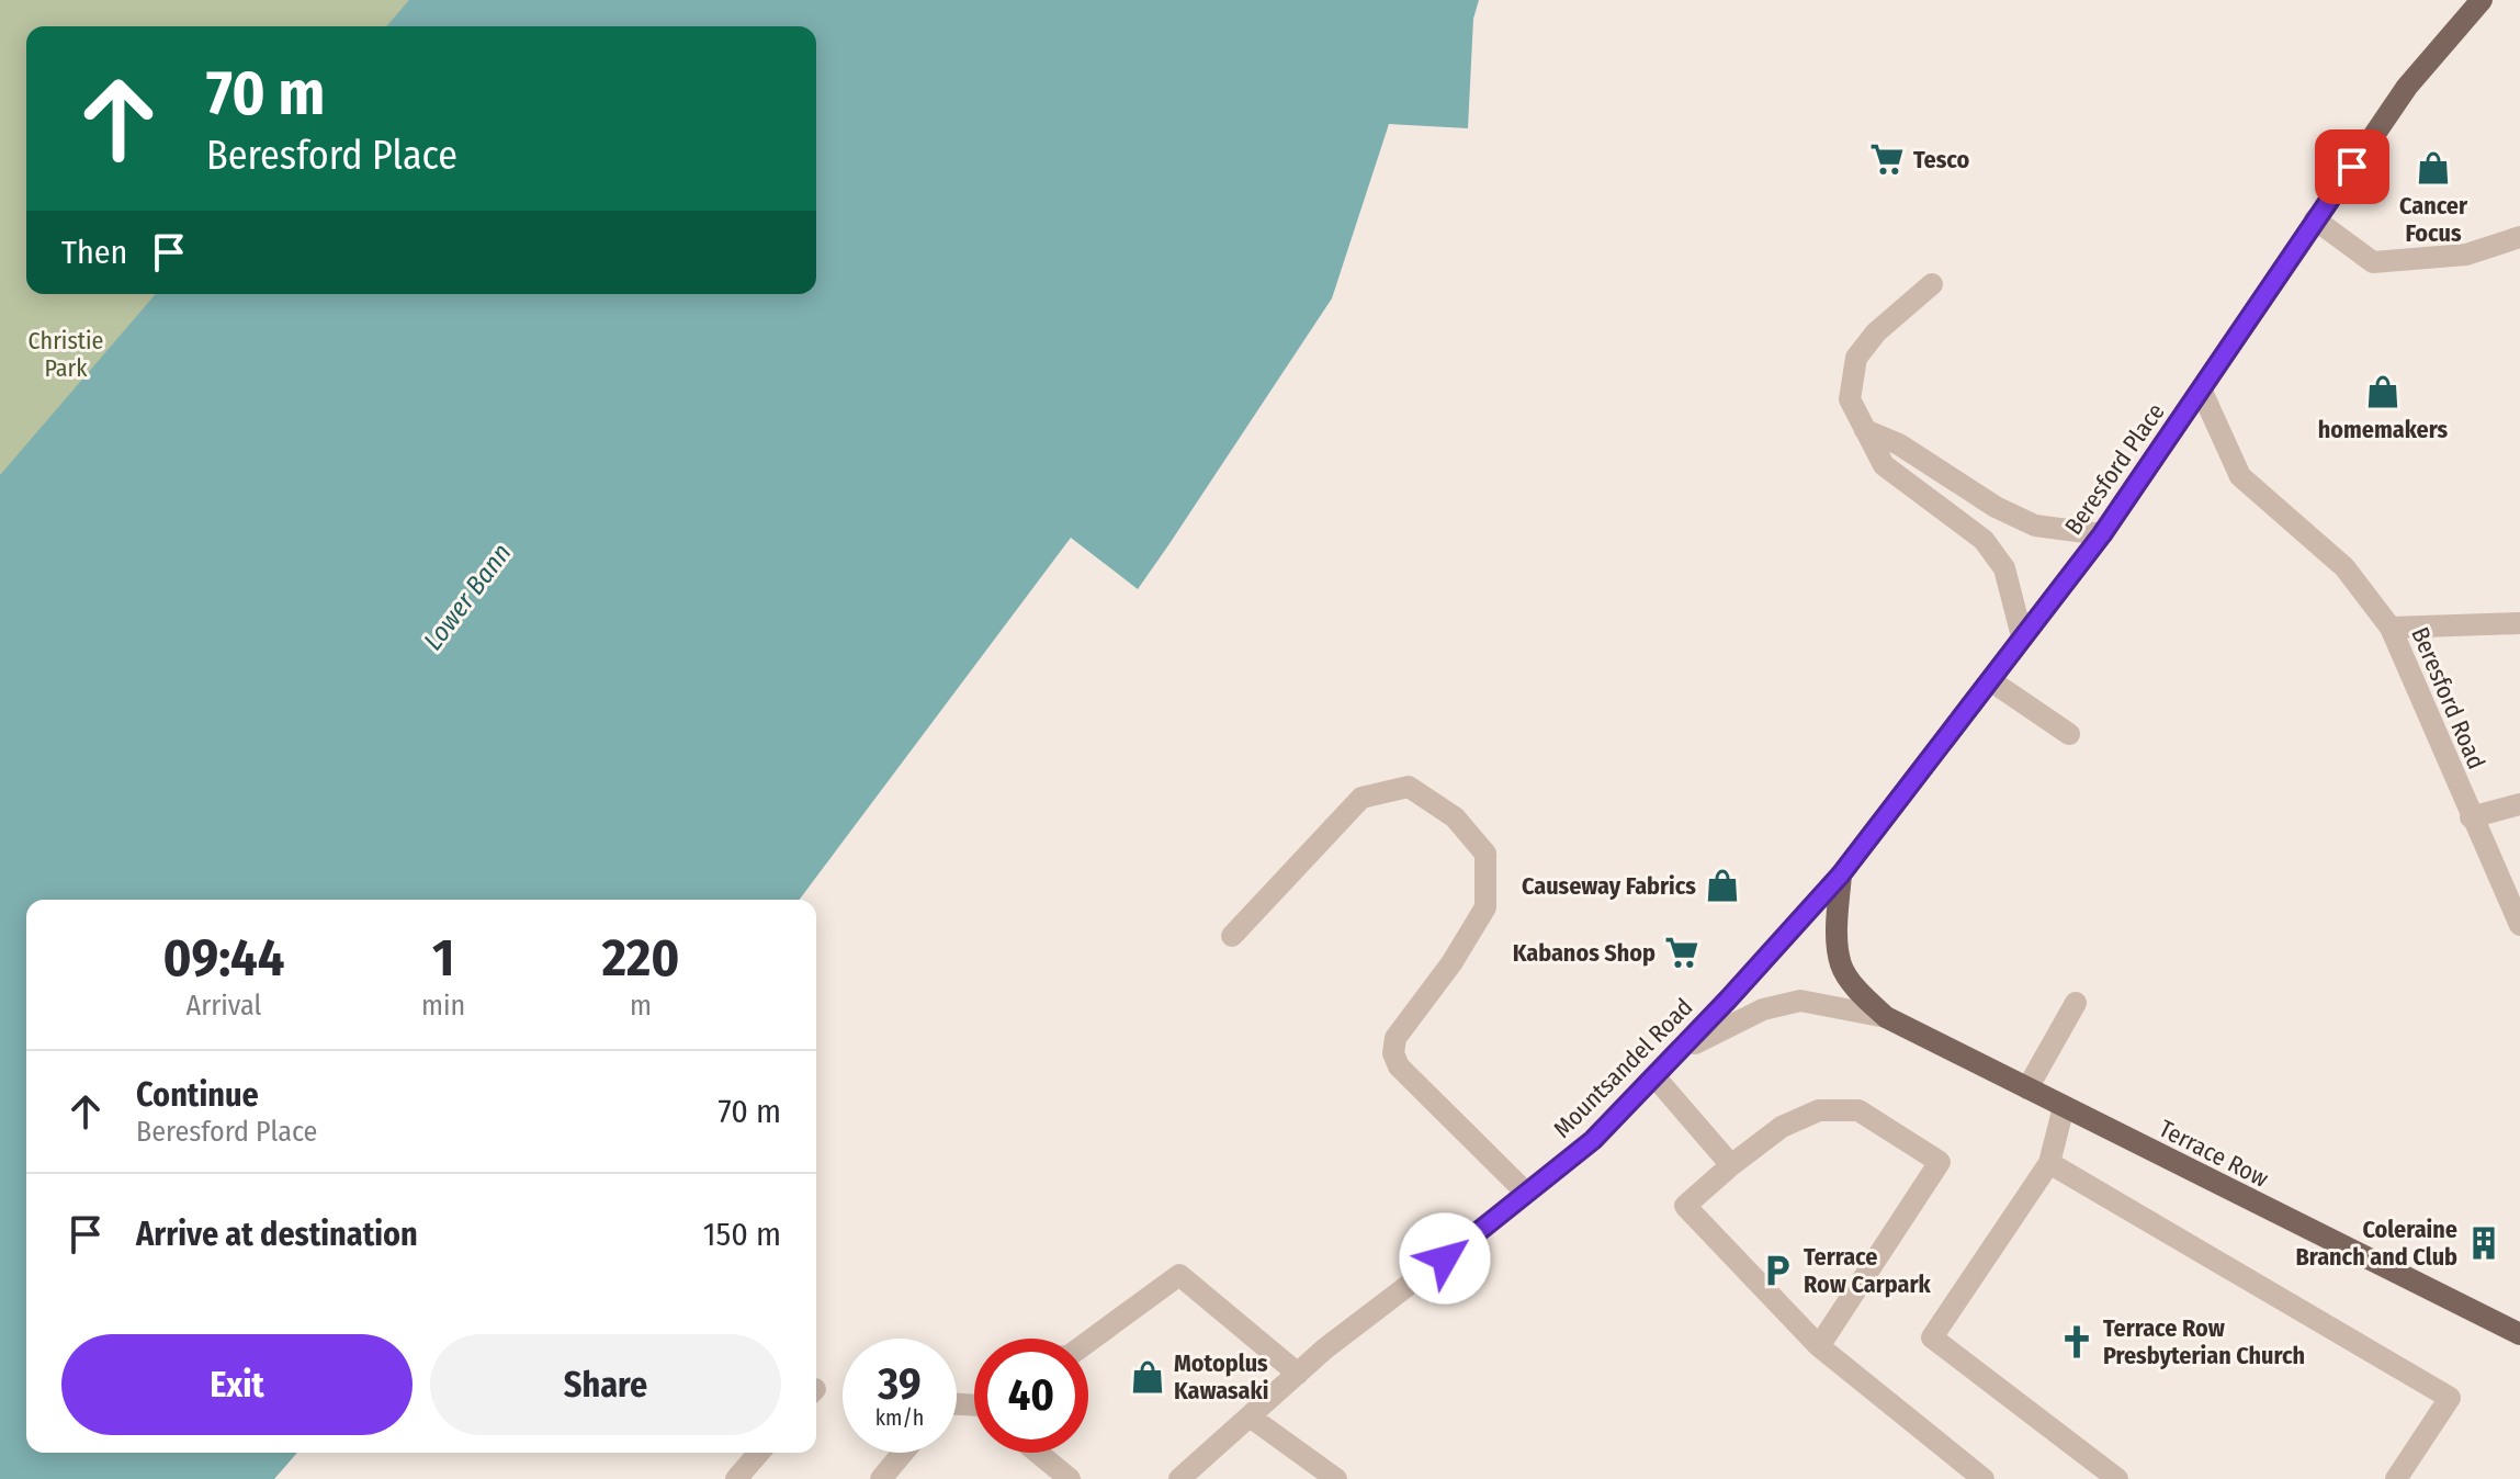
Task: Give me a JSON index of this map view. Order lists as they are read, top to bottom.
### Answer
{
  "streets": {
    "main road": ["Beresford Place", "Terrace Row"],
    "street": ["Beresford Road", "Mountsandel Road"]
  },
  "crossings": [
    ["Beresford Place", "Beresford Road"],
    ["Beresford Place", "Mountsandel Road"],
    ["Beresford Place", "Terrace Row"],
    ["Mountsandel Road", "Terrace Row"]
  ],
  "water": ["Lower Bann"],
  "parks": ["Christie Park"],
  "places": {
    "supermarket": ["Tesco", "Kabanos Shop"],
    "shop": [
      "Cancer Focus",
      "homemakers",
      "Causeway Fabrics",
      "Motoplus Kawasaki"
    ],
    "building": ["Coleraine Branch and Club"],
    "parking": ["Terrace Row Carpark"],
    "church": ["Terrace Row Presbyterian Church"]
  },
  "page": {
    "turn": ["70 m", "Beresford Place"],
    "then": "Then",
    "eta": [
      "09:44",
      "Arrival",
      "1",
      "min",
      "220",
      "m"
    ],
    "list": [
      {
        "name": "Continue",
        "note": "Beresford Place",
        "value": "70 m"
      },
      {
        "name": "Arrive at destination",
        "value": "150 m"
      }
    ],
    "buttons": ["Exit", "Share"],
    "speed": "39 km/h",
    "limit": "40"
  }
}
